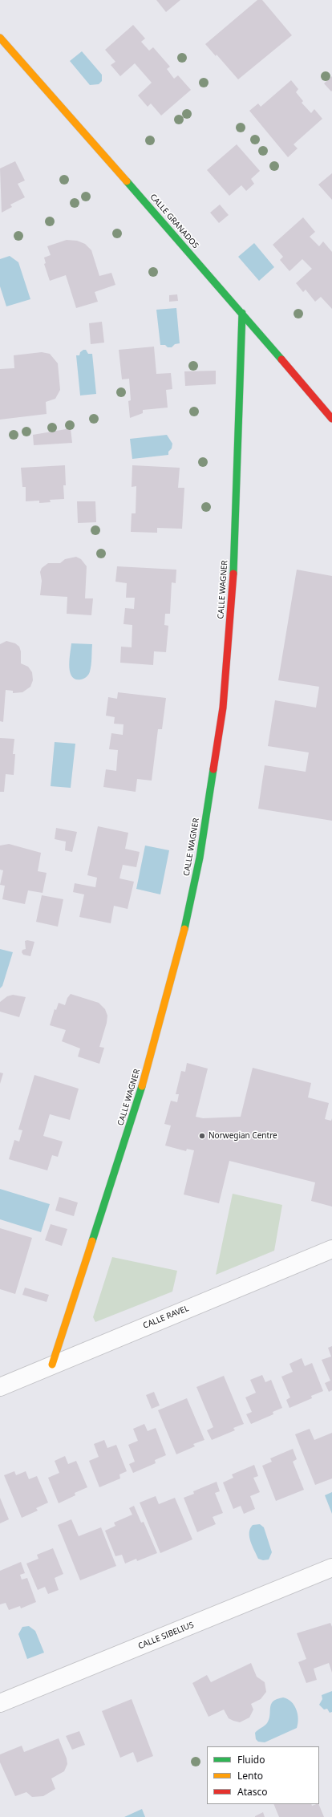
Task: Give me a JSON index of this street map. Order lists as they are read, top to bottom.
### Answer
{
  "streets": {
    "street": [
      "CALLE GRANADOS",
      "CALLE WAGNER",
      "CALLE RAVEL",
      "CALLE SIBELIUS"
    ]
  },
  "crossings": [
    ["CALLE GRANADOS", "CALLE WAGNER"],
    ["CALLE WAGNER", "CALLE RAVEL"]
  ],
  "places": ["Norwegian Centre"],
  "legend": ["Fluido", "Lento", "Atasco"]
}
